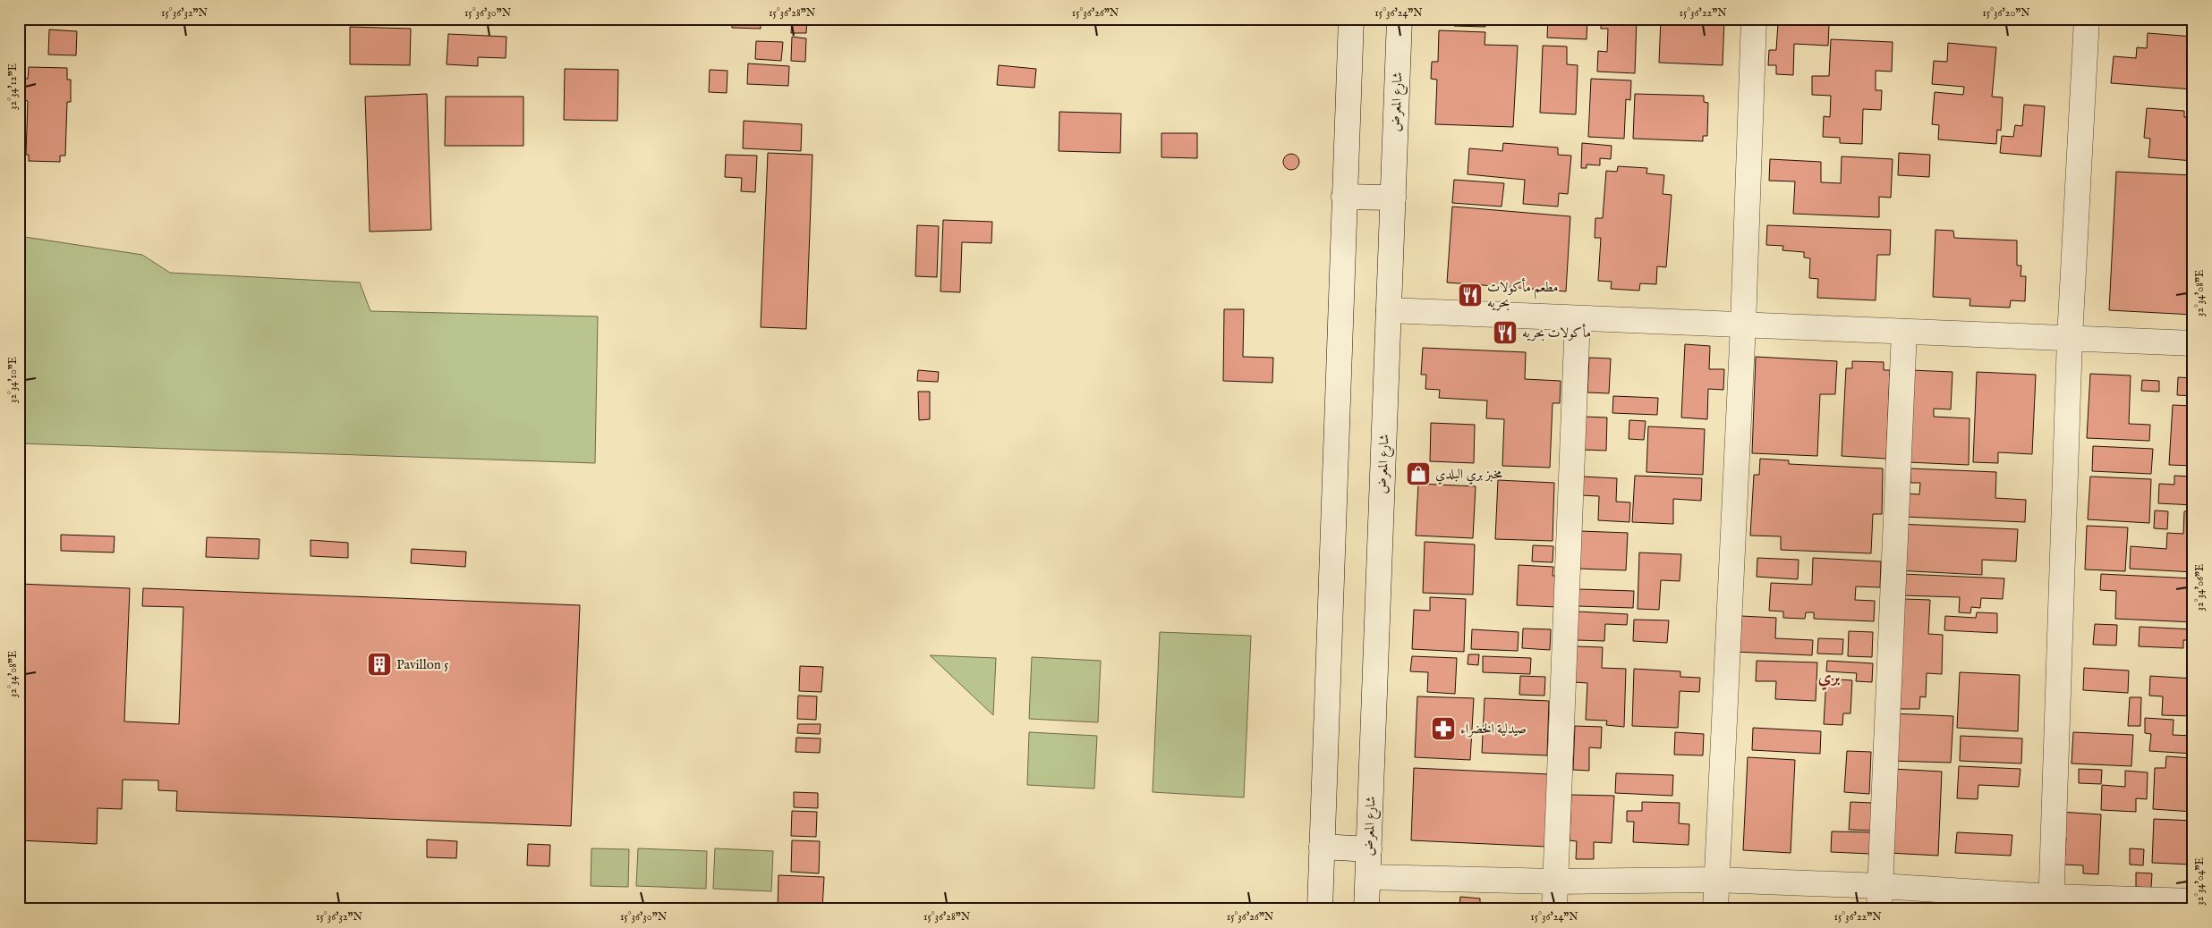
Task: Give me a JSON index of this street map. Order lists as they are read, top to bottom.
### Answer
{
  "streets": {
    "street": ["شارع المعرض"]
  },
  "districts": ["بري"],
  "places": {
    "restaurant": ["مطعم مأكولات بحريه", "مأكولات بحريه"],
    "shop": ["مخبز بري البلدي"],
    "building": ["Pavillon 5"],
    "pharmacy": ["صيدلية الخضراء"]
  },
  "coordinates": [
    "15°36'32\"N",
    "15°36'30\"N",
    "15°36'28\"N",
    "15°36'26\"N",
    "15°36'24\"N",
    "15°36'22\"N",
    "15°36'20\"N",
    "32°34'12\"E",
    "32°34'08\"E",
    "32°34'10\"E",
    "32°34'06\"E",
    "32°34'04\"E"
  ]
}
